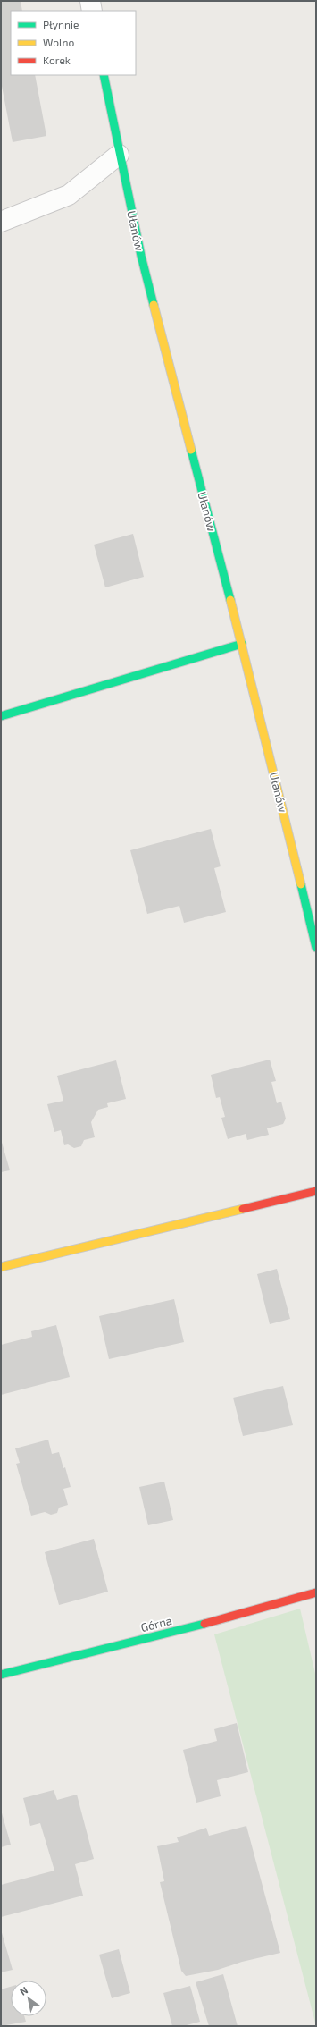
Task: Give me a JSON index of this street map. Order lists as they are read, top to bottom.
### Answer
{
  "streets": {
    "street": ["Ułanów", "Górna"]
  },
  "legend": ["Płynnie", "Wolno", "Korek"],
  "north": "top left"
}
